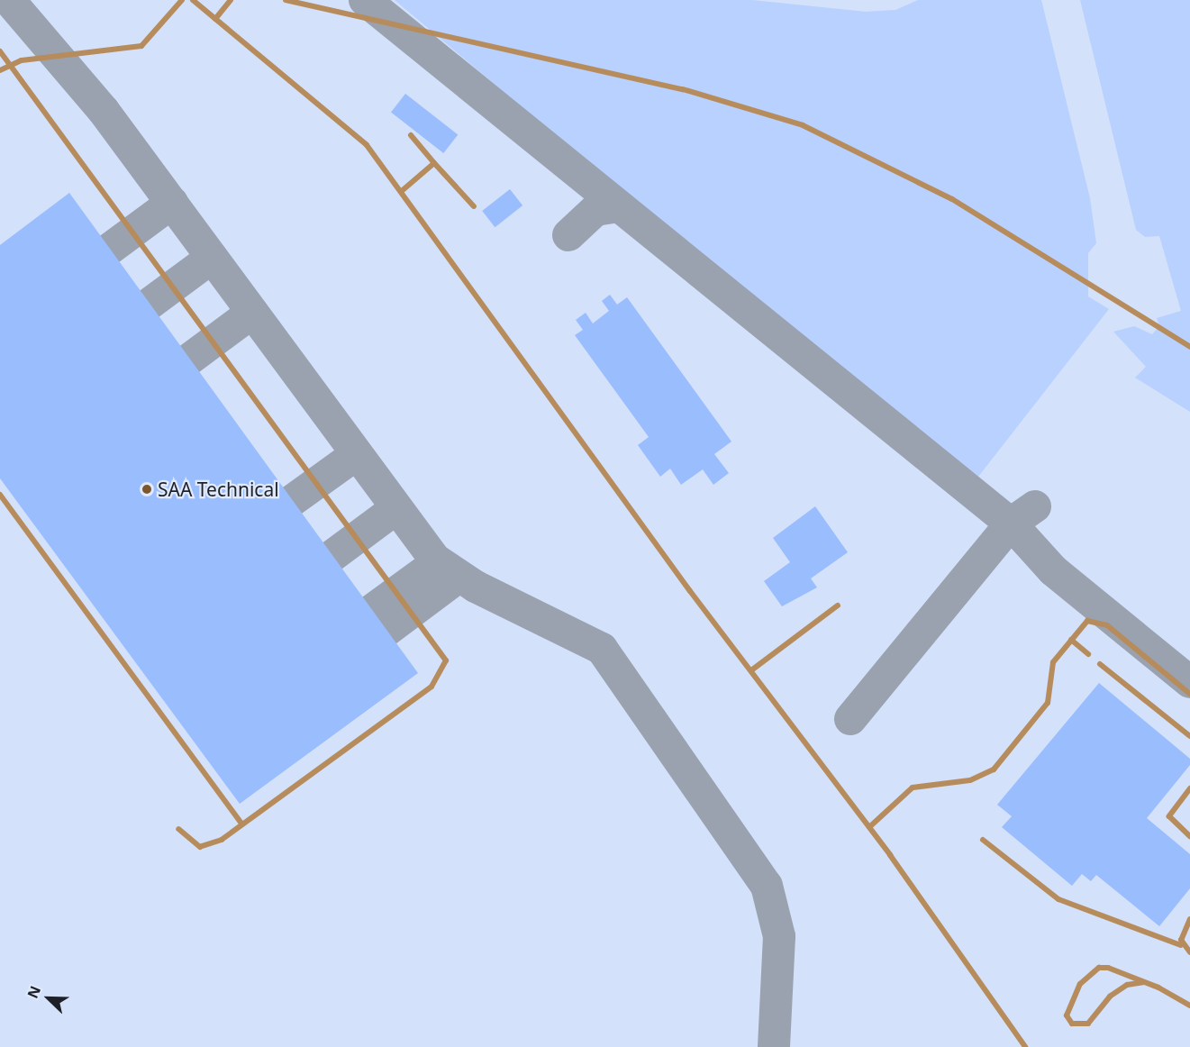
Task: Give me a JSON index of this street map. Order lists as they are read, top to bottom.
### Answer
{
  "places": ["SAA Technical"],
  "north": "top left"
}
